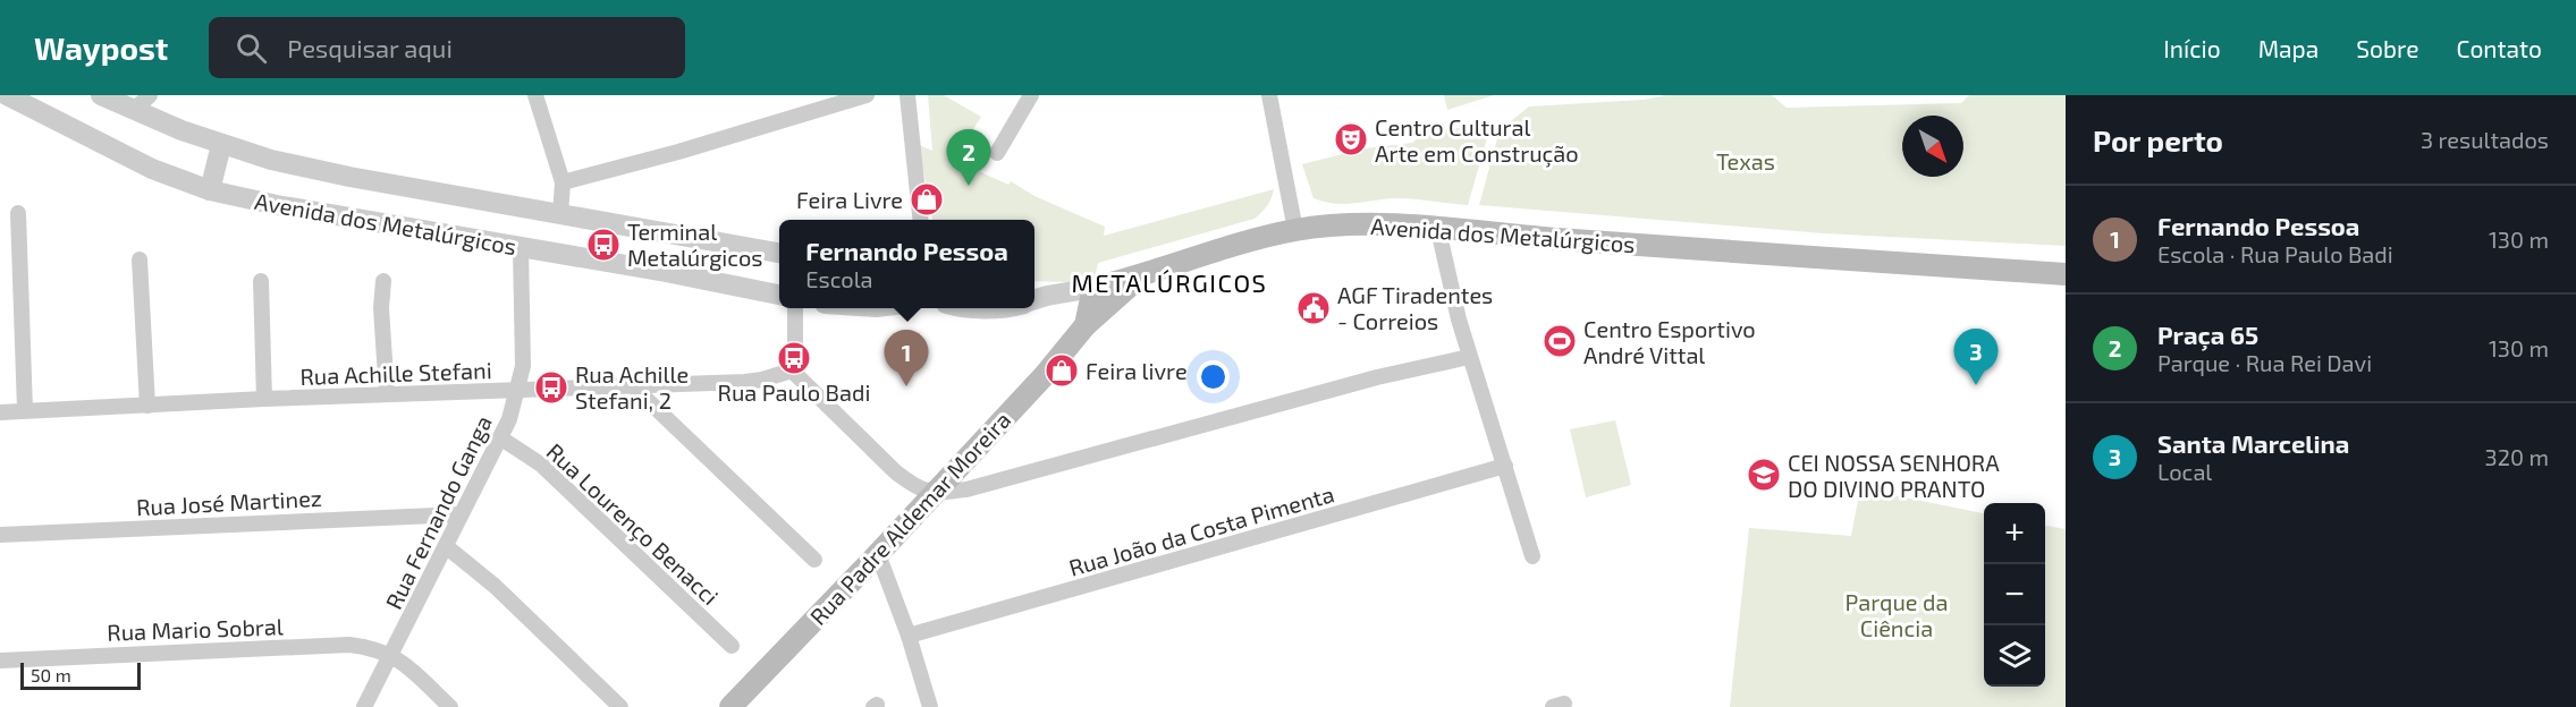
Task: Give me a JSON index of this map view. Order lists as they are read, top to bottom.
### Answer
{
  "streets": {
    "main road": ["Avenida dos Metalúrgicos", "Rua Padre Aldemar Moreira"],
    "street": [
      "Rua Achille Stefani",
      "Rua José Martinez",
      "Rua Fernando Ganga",
      "Rua Lourenço Benacci",
      "Rua João da Costa Pimenta",
      "Rua Mario Sobral"
    ]
  },
  "crossings": [
    ["Avenida dos Metalúrgicos", "Rua Fernando Ganga"],
    ["Avenida dos Metalúrgicos", "Rua Padre Aldemar Moreira"],
    ["Rua Achille Stefani", "Rua Fernando Ganga"],
    ["Rua José Martinez", "Rua Fernando Ganga"],
    ["Rua Fernando Ganga", "Rua Lourenço Benacci"],
    ["Rua Fernando Ganga", "Rua Mario Sobral"]
  ],
  "districts": ["METALÚRGICOS"],
  "parks": ["Texas", "Parque da Ciência"],
  "places": {
    "theatre": ["Centro Cultural Arte em Construção"],
    "shop": ["Feira Livre", "Feira livre"],
    "bus stop": ["Terminal Metalúrgicos", "Rua Paulo Badi", "Rua Achille Stefani, 2"],
    "public building": ["AGF Tiradentes - Correios"],
    "sports": ["Centro Esportivo André Vittal"],
    "school or university": ["CEI NOSSA SENHORA DO DIVINO PRANTO"]
  },
  "scale_bar": "50 m",
  "north": "bottom right",
  "page": {
    "header": "Waypost",
    "search": "Pesquisar aqui",
    "nav": [
      "Início",
      "Mapa",
      "Sobre",
      "Contato"
    ],
    "heading": ["Por perto", "3 resultados"],
    "pins": ["2", "3", "1"],
    "list": [
      {
        "mark": "1",
        "name": "Fernando Pessoa",
        "note": "Escola · Rua Paulo Badi",
        "value": "130 m"
      },
      {
        "mark": "2",
        "name": "Praça 65",
        "note": "Parque · Rua Rei Davi",
        "value": "130 m"
      },
      {
        "mark": "3",
        "name": "Santa Marcelina",
        "note": "Local",
        "value": "320 m"
      }
    ],
    "popup": ["Fernando Pessoa", "Escola"],
    "map_buttons": ["+", "−"],
    "scale": "50 m"
  }
}
